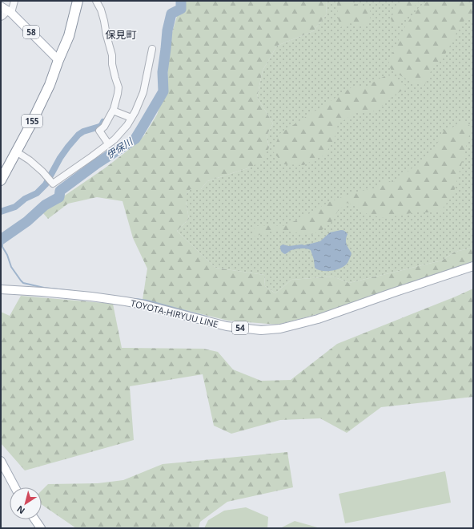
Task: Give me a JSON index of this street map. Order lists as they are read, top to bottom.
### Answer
{
  "streets": {
    "highway": ["155"],
    "main road": ["58", "TOYOTA-HIRYUU LINE", "54"]
  },
  "crossings": [
    ["58", "155"]
  ],
  "districts": ["保見町"],
  "water": ["伊保川"],
  "north": "bottom left"
}
